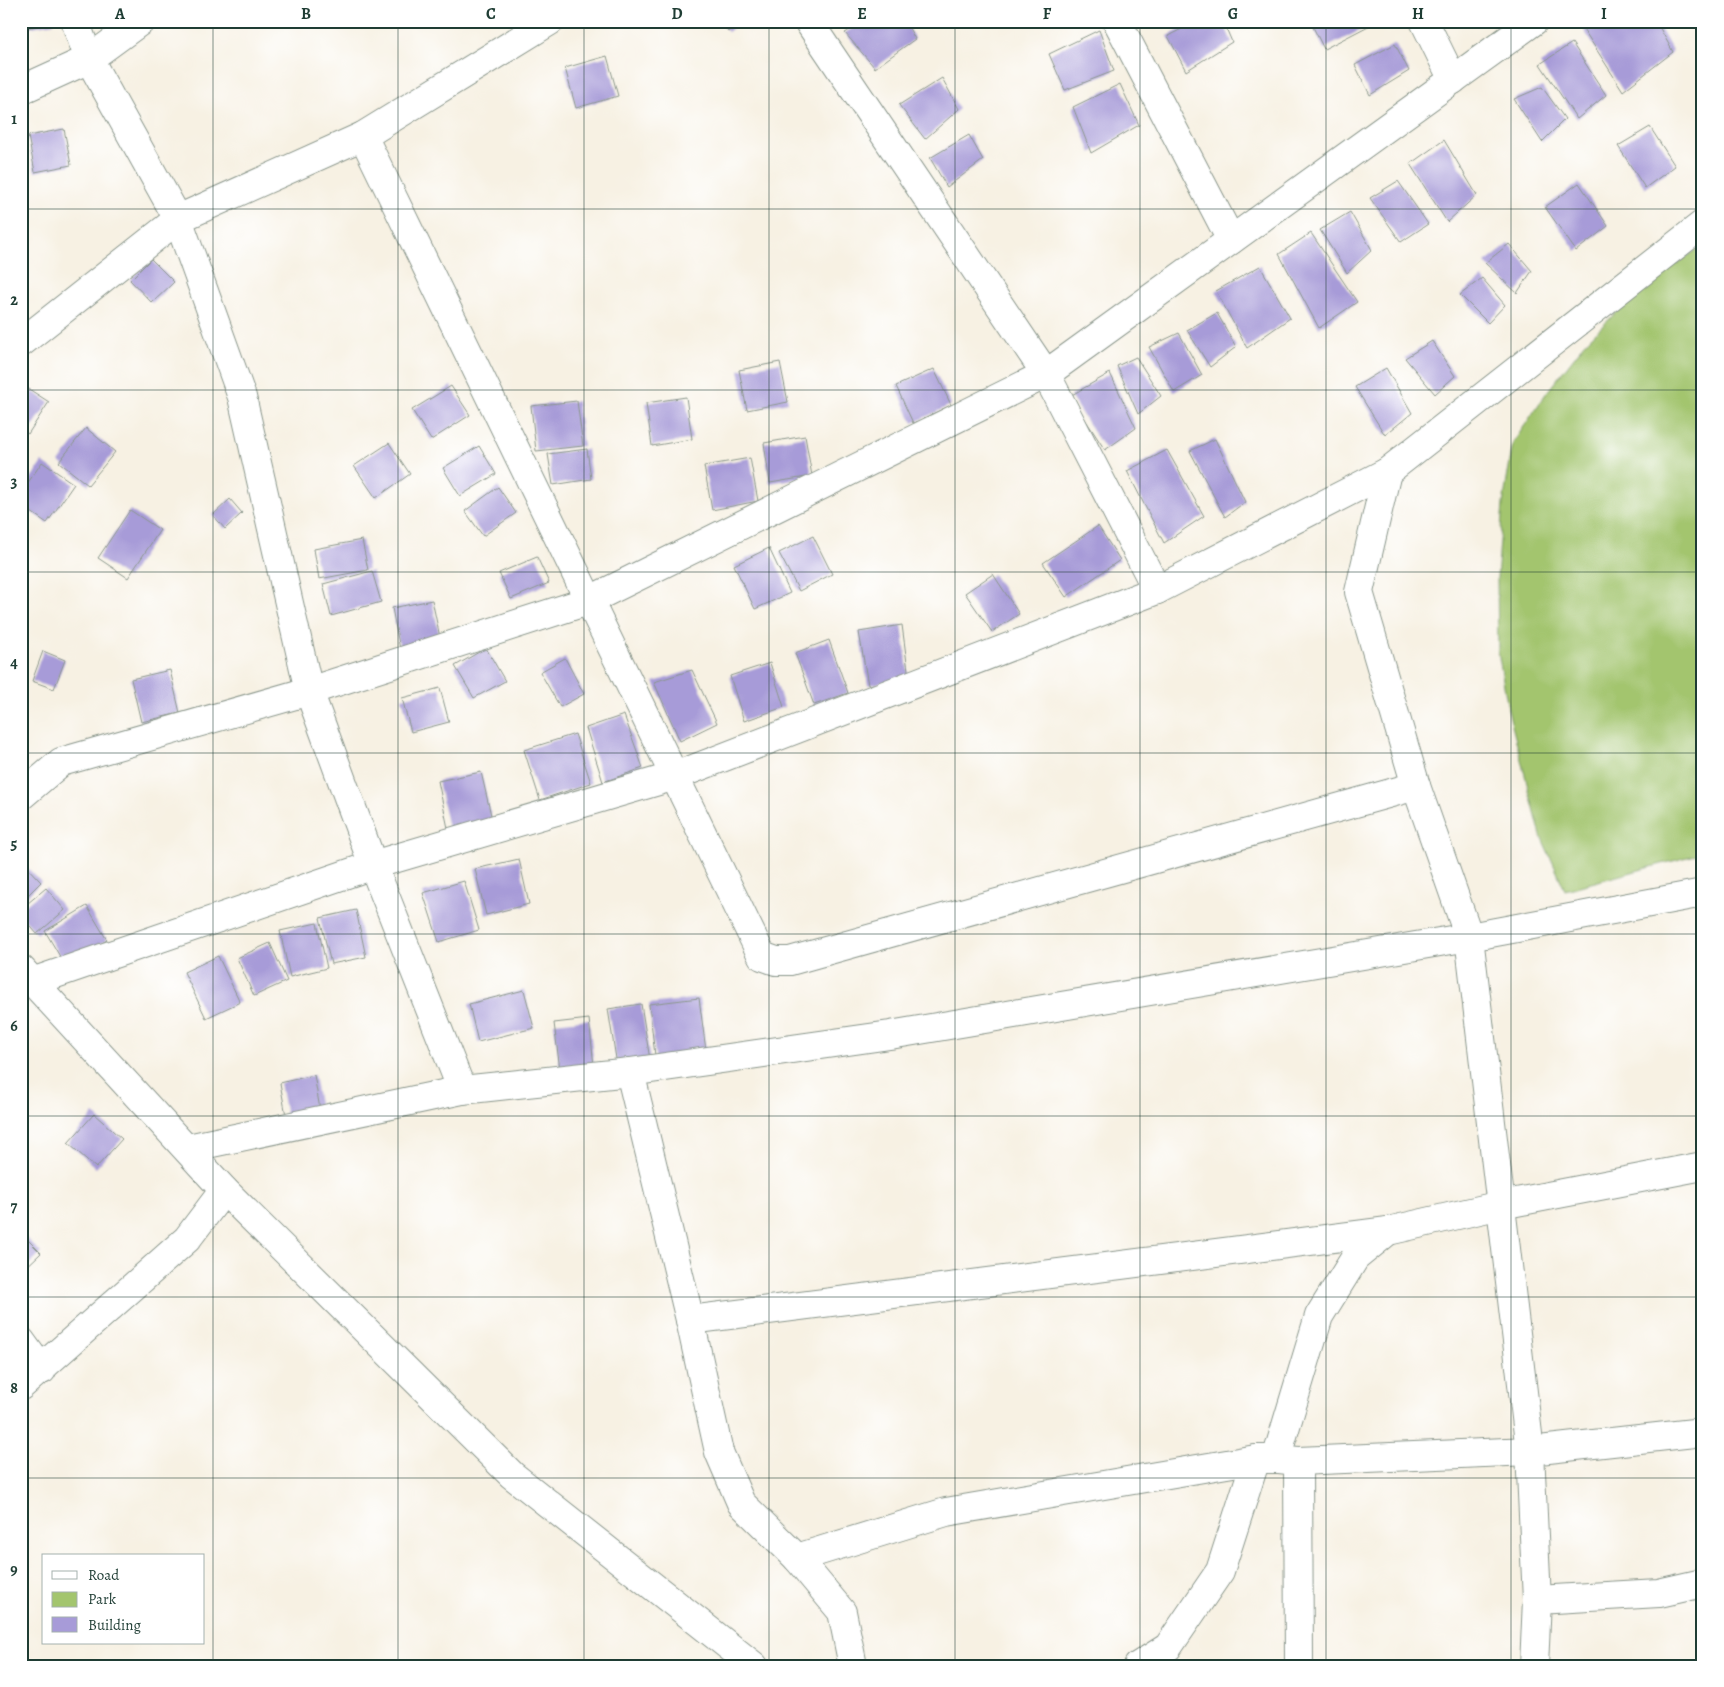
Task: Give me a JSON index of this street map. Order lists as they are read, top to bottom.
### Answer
{
  "legend": ["Road", "Park", "Building"],
  "grid": {
    "columns": [
      "A",
      "B",
      "C",
      "D",
      "E",
      "F",
      "G",
      "H",
      "I"
    ],
    "rows": [
      "1",
      "2",
      "3",
      "4",
      "5",
      "6",
      "7",
      "8",
      "9"
    ]
  }
}
